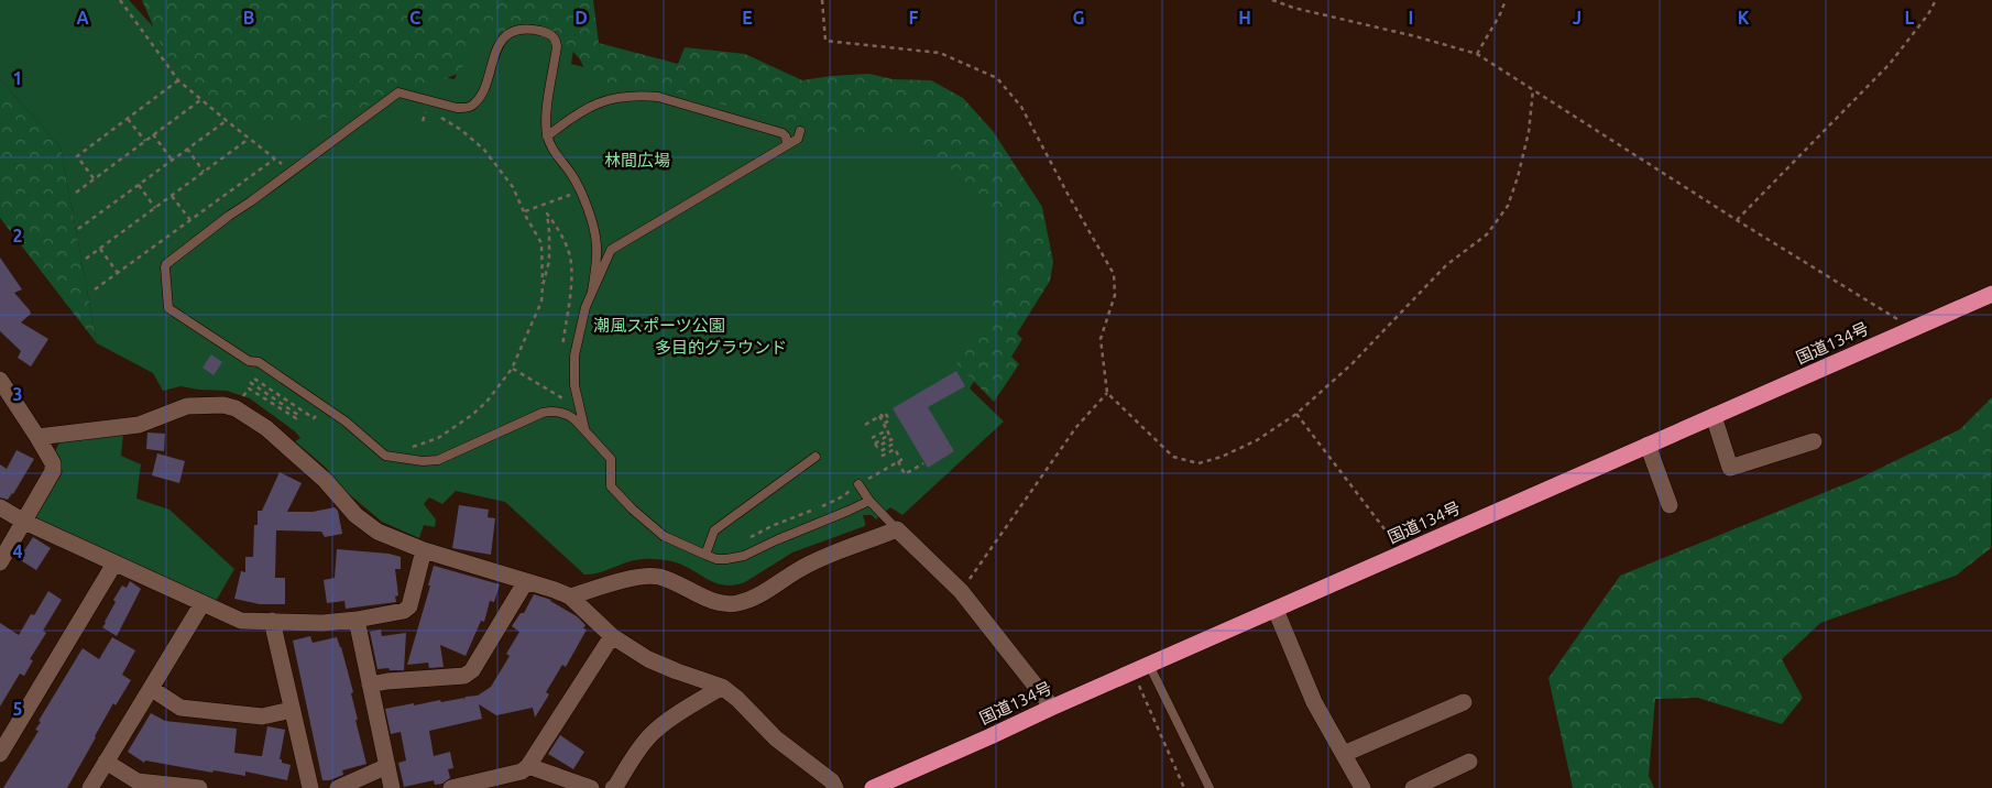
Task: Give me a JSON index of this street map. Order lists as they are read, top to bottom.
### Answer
{
  "streets": {
    "highway": ["国道134号"]
  },
  "parks": ["林間広場", "潮風スポーツ公園", "多目的グラウンド"],
  "grid": {
    "columns": [
      "A",
      "B",
      "C",
      "D",
      "E",
      "F",
      "G",
      "H",
      "I",
      "J",
      "K",
      "L"
    ],
    "rows": [
      "1",
      "2",
      "3",
      "4",
      "5"
    ]
  }
}
